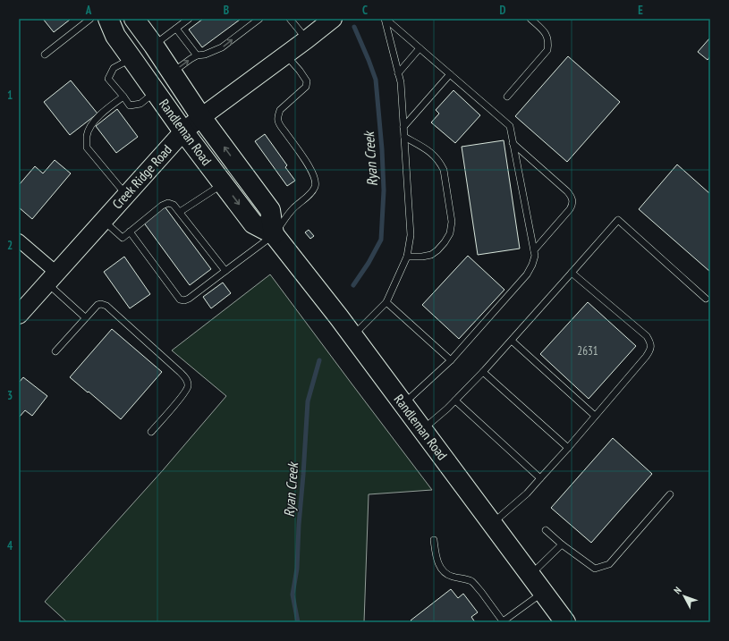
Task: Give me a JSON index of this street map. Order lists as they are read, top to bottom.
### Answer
{
  "streets": {
    "main road": ["Randleman Road", "Creek Ridge Road"]
  },
  "crossings": [
    ["Randleman Road", "Creek Ridge Road"]
  ],
  "water": ["Ryan Creek"],
  "house_numbers": ["2631"],
  "north": "top left",
  "grid": {
    "columns": [
      "A",
      "B",
      "C",
      "D",
      "E"
    ],
    "rows": [
      "1",
      "2",
      "3",
      "4"
    ]
  }
}
